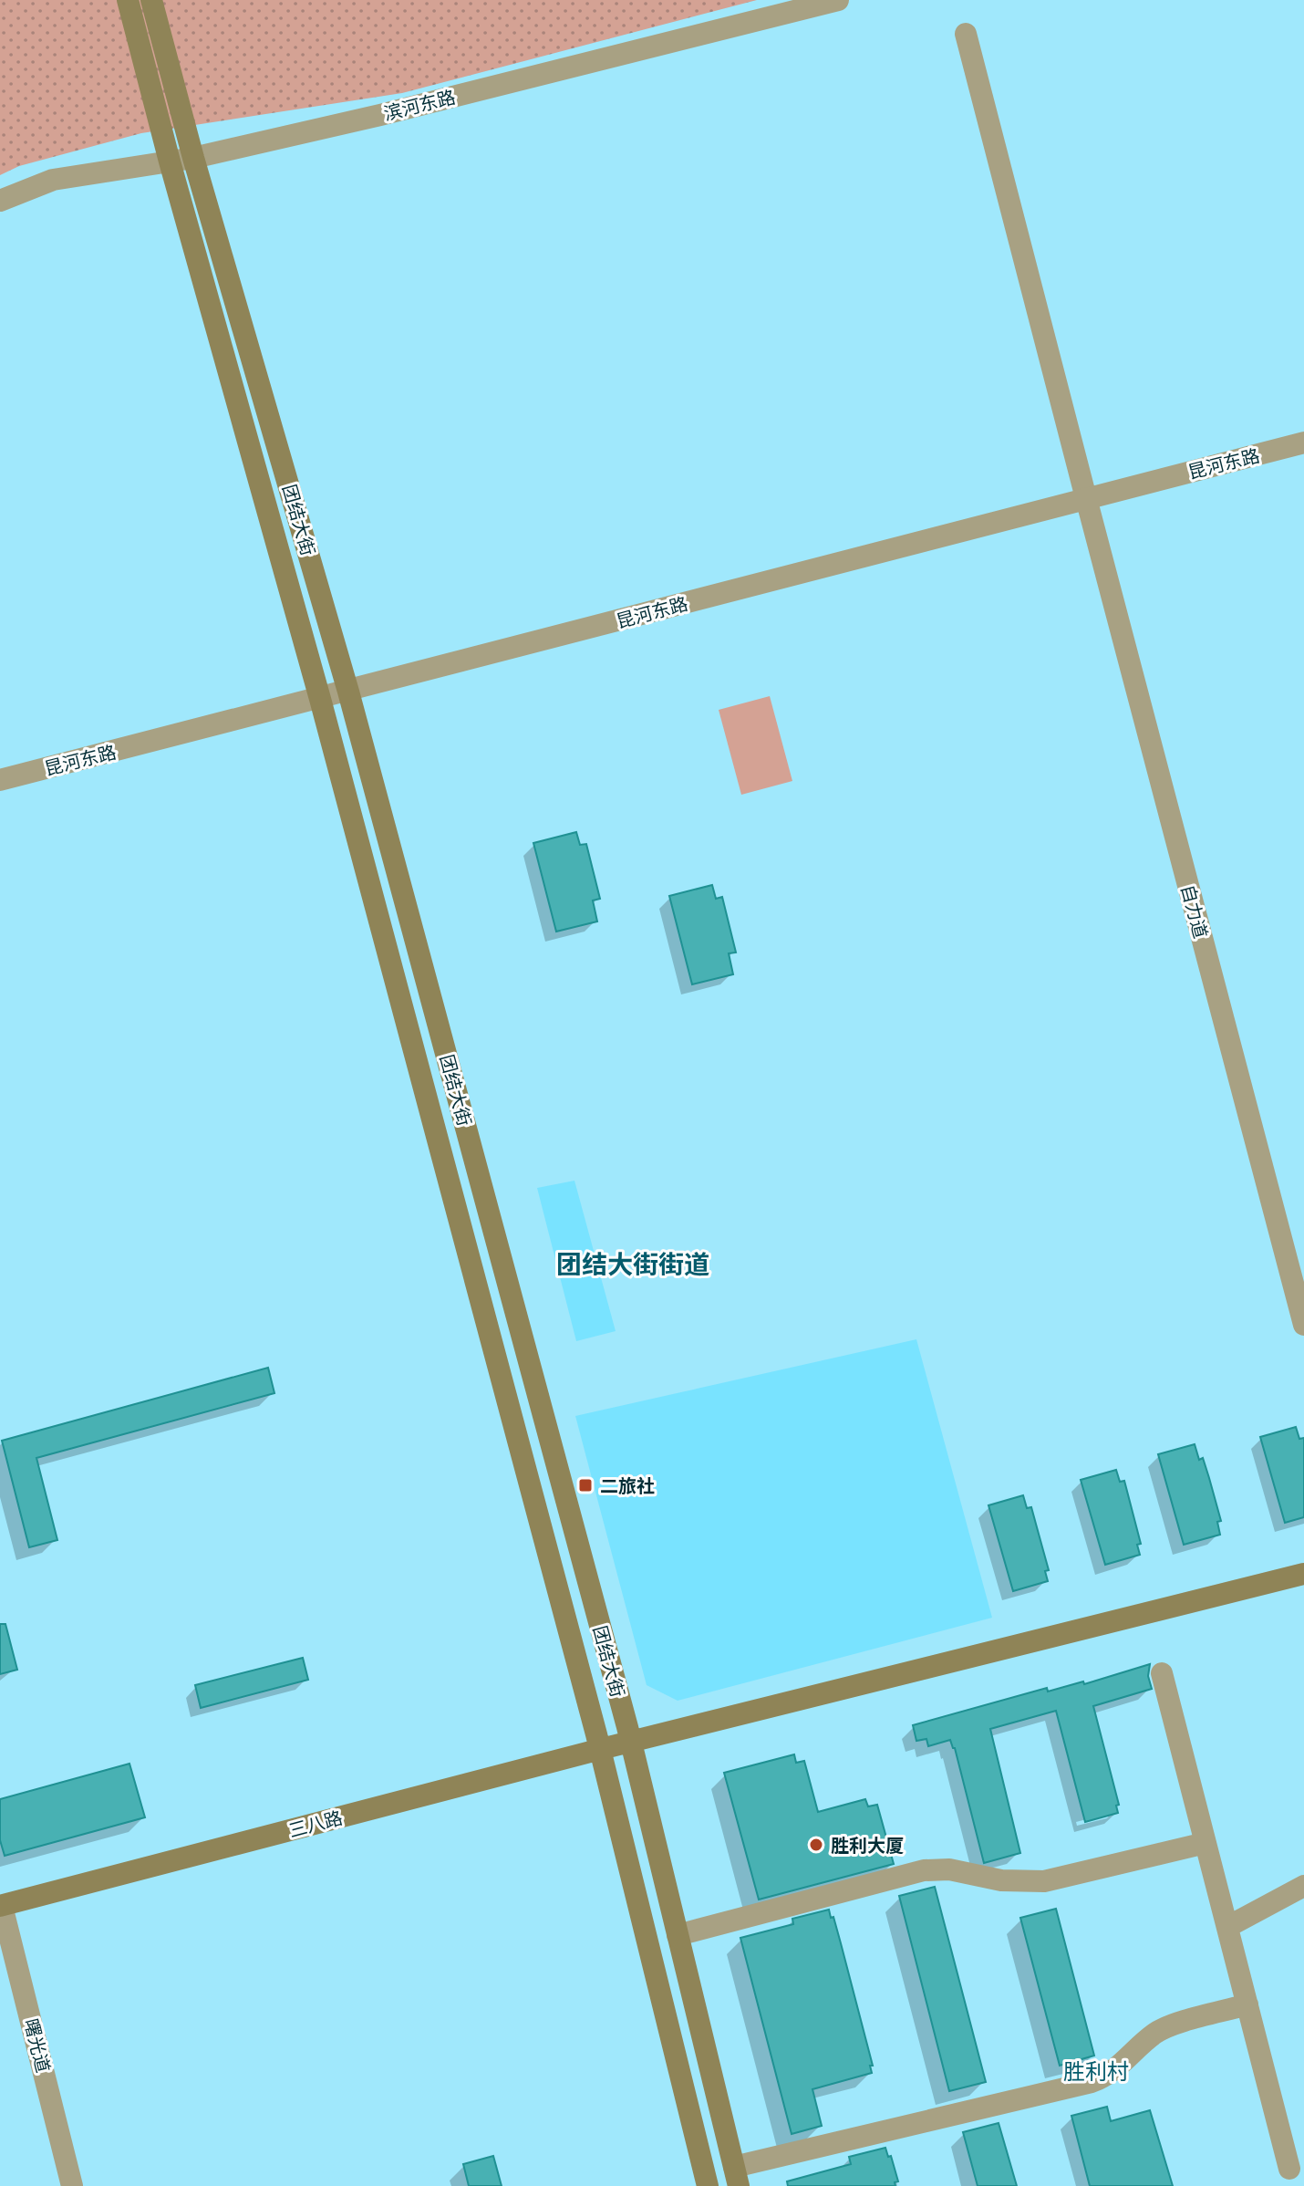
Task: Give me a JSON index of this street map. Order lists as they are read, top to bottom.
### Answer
{
  "streets": {
    "main road": ["团结大街", "三八路"],
    "street": [
      "滨河东路",
      "昆河东路",
      "自力道",
      "曙光道"
    ]
  },
  "crossings": [
    ["滨河东路", "团结大街"],
    ["昆河东路", "团结大街"],
    ["昆河东路", "自力道"],
    ["团结大街", "三八路"],
    ["三八路", "曙光道"]
  ],
  "districts": ["团结大街街道", "胜利村"],
  "places": {
    "transit": ["二旅社"],
    "other": ["胜利大厦"]
  }
}
